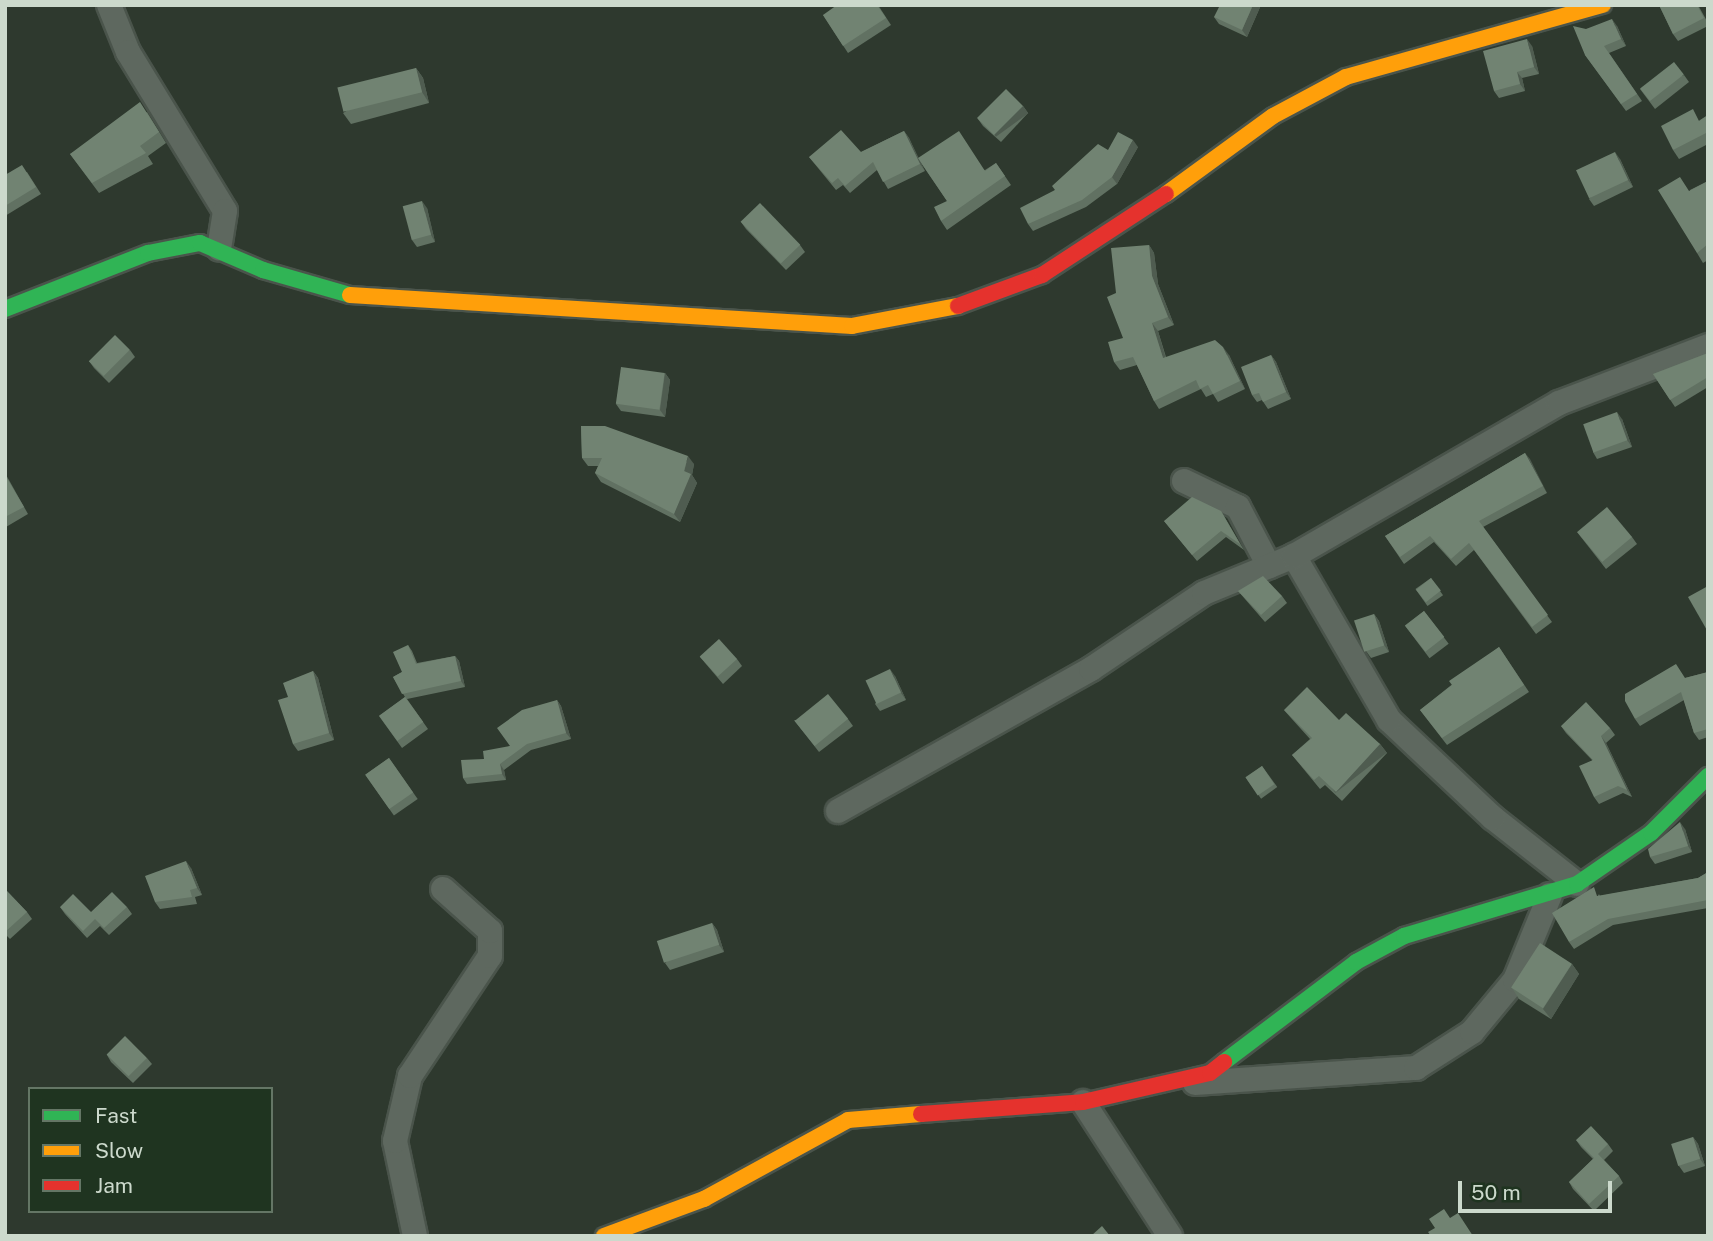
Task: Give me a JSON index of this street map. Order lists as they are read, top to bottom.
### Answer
{
  "legend": ["Fast", "Slow", "Jam"],
  "scale_bar": "50 m"
}
